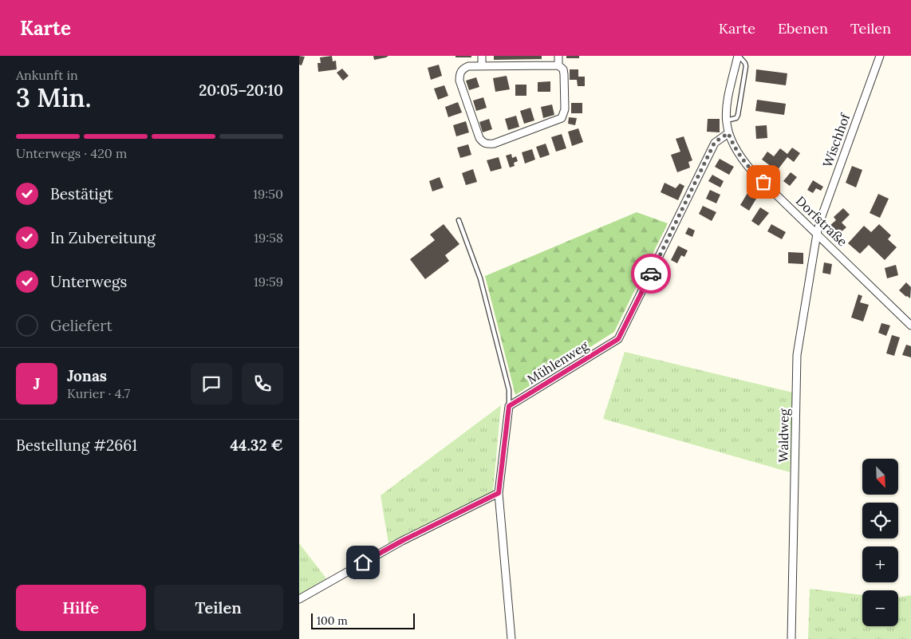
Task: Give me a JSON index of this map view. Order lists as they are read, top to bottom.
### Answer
{
  "streets": {
    "street": [
      "Wischhof",
      "Dorfstraße",
      "Mühlenweg",
      "Waldweg"
    ]
  },
  "crossings": [
    ["Wischhof", "Dorfstraße"],
    ["Wischhof", "Waldweg"],
    ["Dorfstraße", "Mühlenweg"],
    ["Dorfstraße", "Waldweg"]
  ],
  "scale_bar": "100 m",
  "north": "bottom right",
  "page": {
    "header": "Karte",
    "nav": ["Karte", "Ebenen", "Teilen"],
    "heading": ["3 Min.", "Ankunft in", "20:05–20:10"],
    "panel": [
      "Jonas",
      "Kurier · 4.7",
      "Bestellung #2661",
      "44.32 €"
    ],
    "bar": "Unterwegs · 420 m",
    "list": [
      ["Bestätigt", "19:50"],
      ["In Zubereitung", "19:58"],
      ["Unterwegs", "19:59"],
      "Geliefert"
    ],
    "round": "J",
    "map_buttons": ["+", "−"],
    "buttons": ["Hilfe", "Teilen"],
    "scale": "100 m"
  }
}
